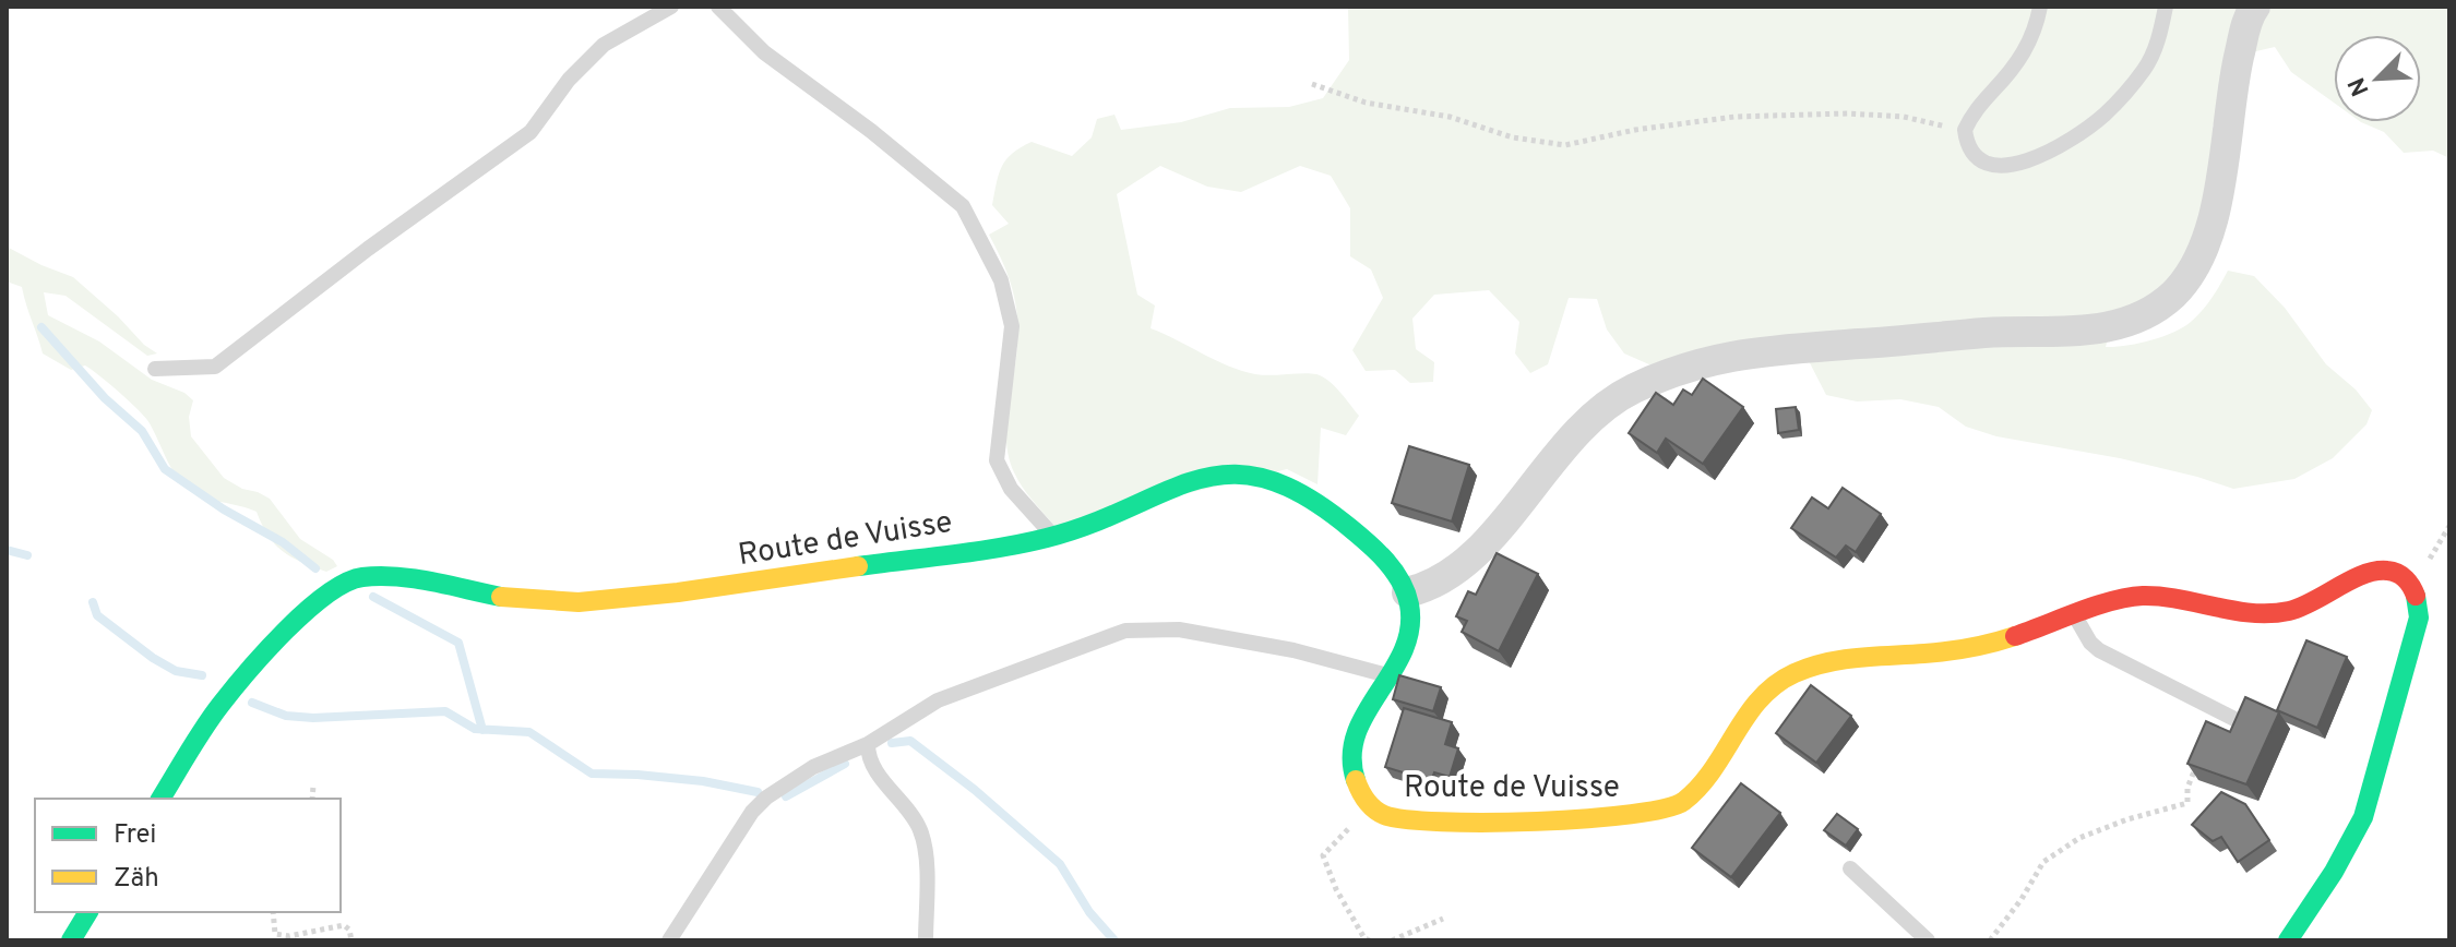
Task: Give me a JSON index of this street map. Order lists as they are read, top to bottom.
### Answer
{
  "streets": {
    "street": ["Route de Vuisse"]
  },
  "legend": ["Frei", "Zäh"],
  "north": "bottom left"
}
